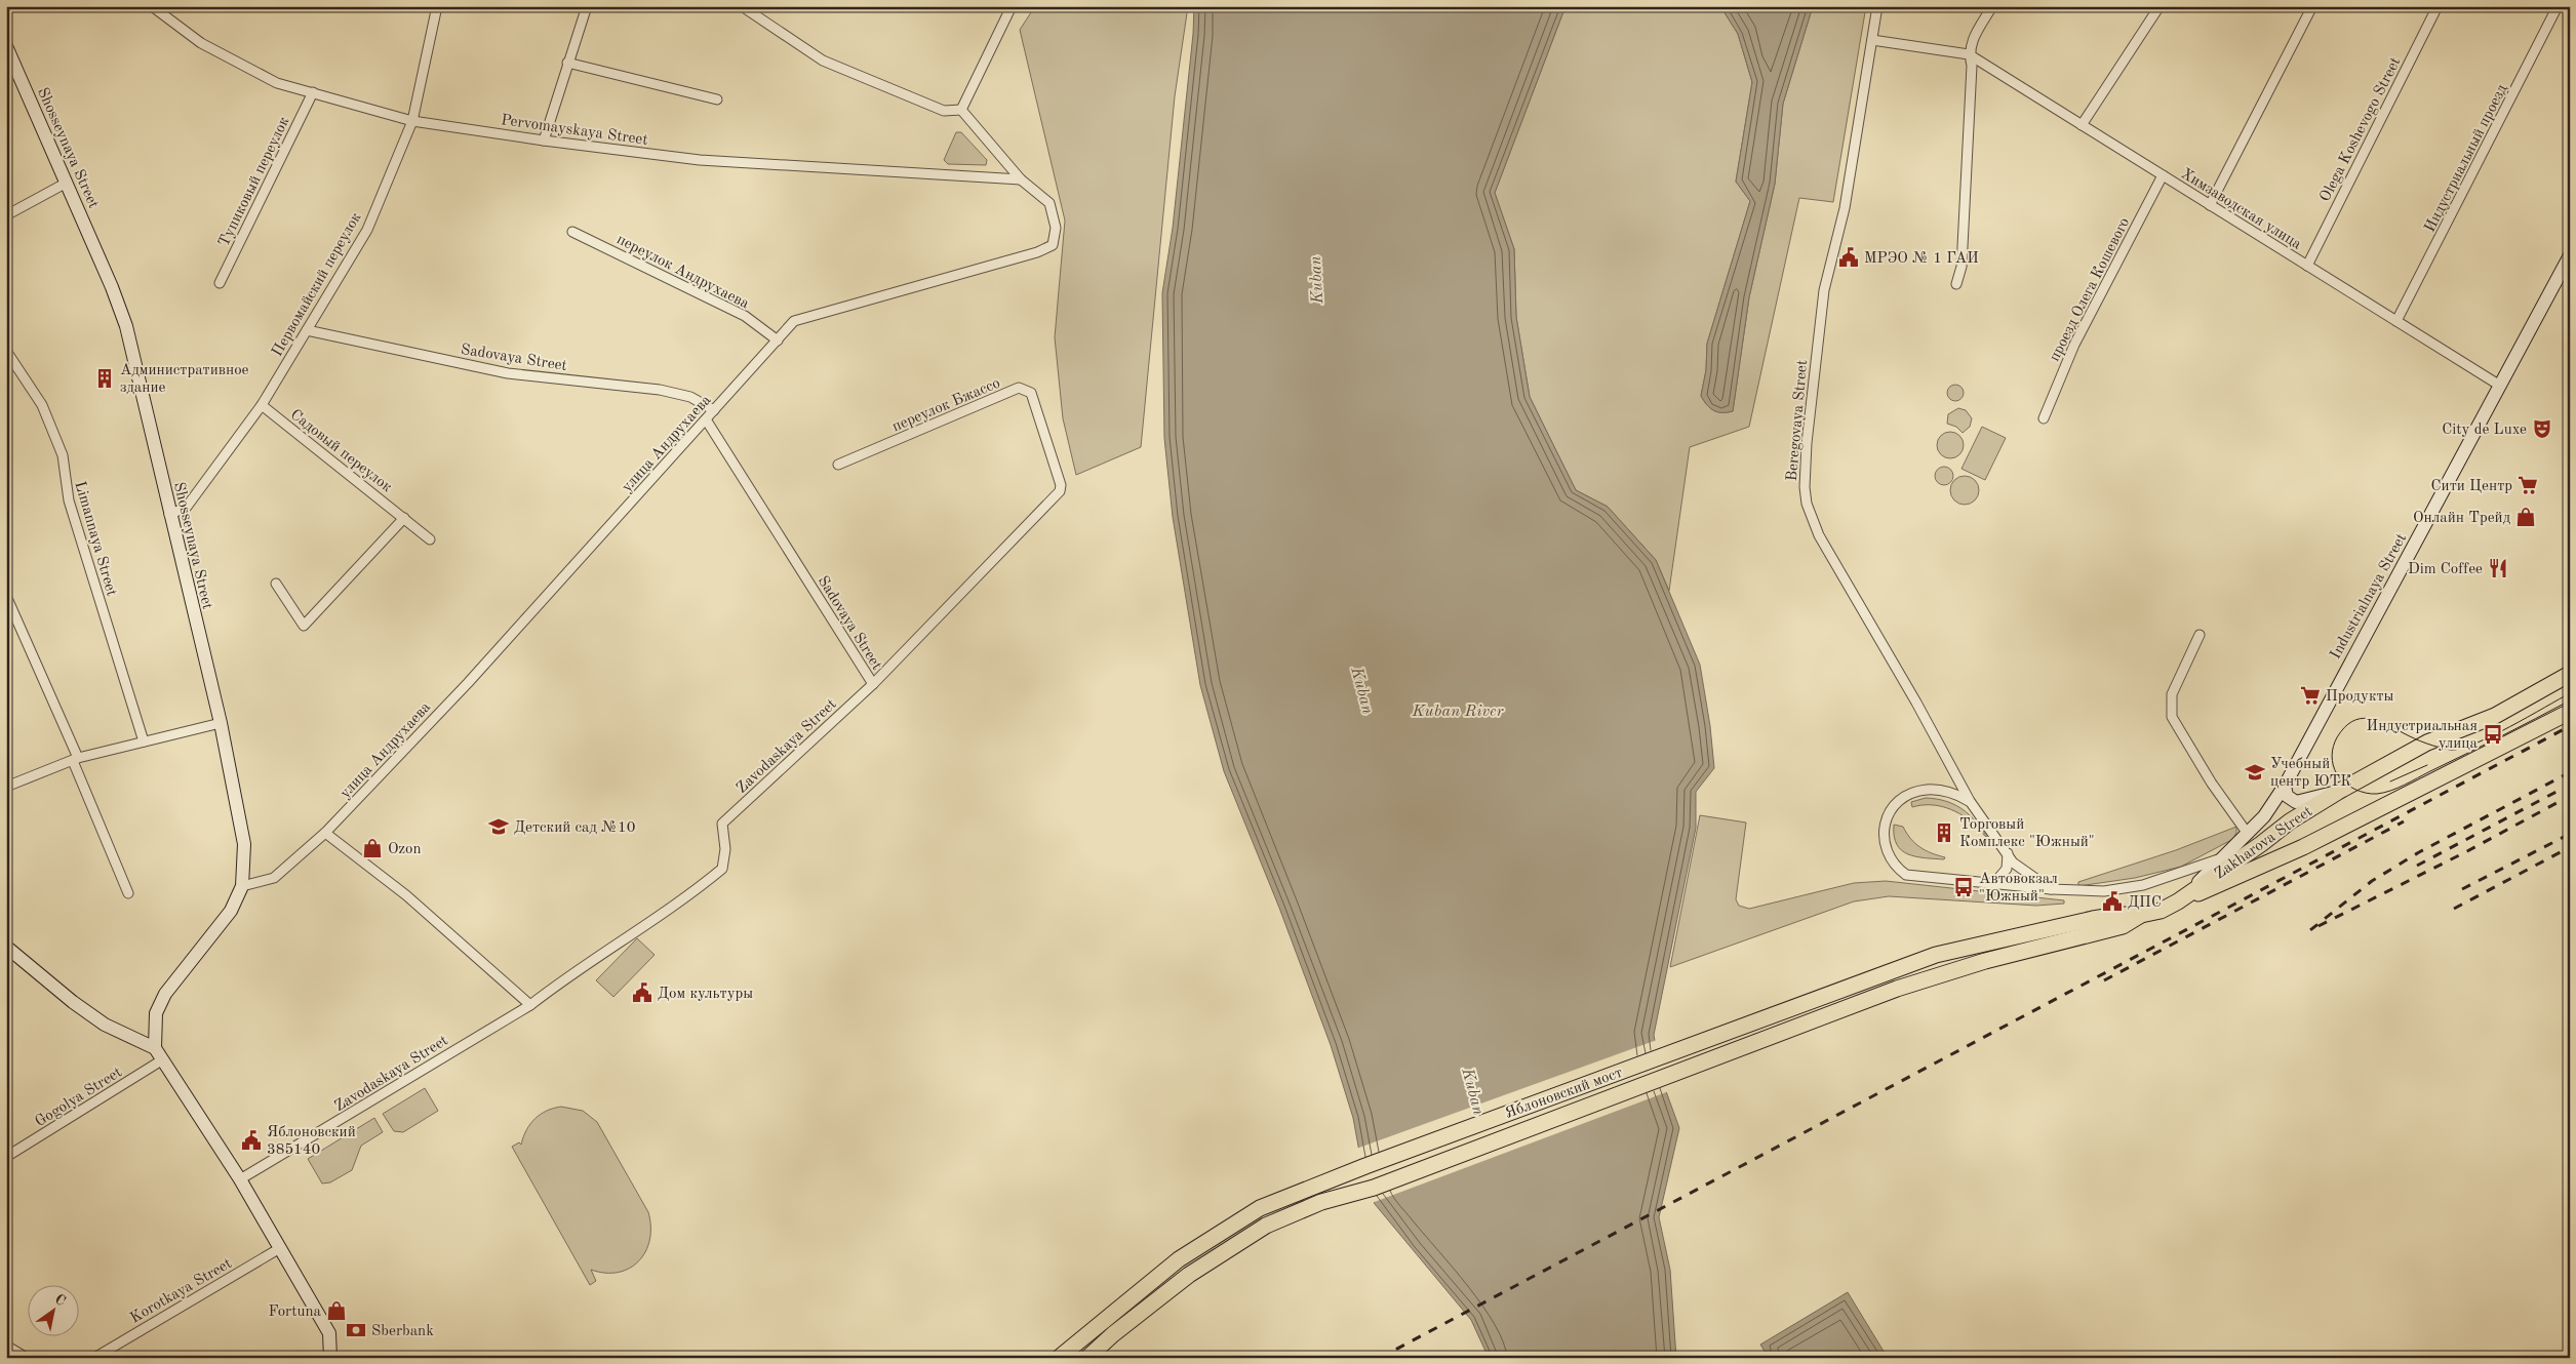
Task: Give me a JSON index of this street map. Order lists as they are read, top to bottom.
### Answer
{
  "streets": {
    "main road": [
      "Shosseynaya Street",
      "Industrialnaya Street",
      "Zakharova Street",
      "Яблоновский мост"
    ],
    "street": [
      "Pervomayskaya Street",
      "Olega Koshevogo Street",
      "Индустриальный проезд",
      "Тупиковый переулок",
      "Химзаводская улица",
      "переулок Андрухаева",
      "Первомайский переулок",
      "проезд Олега Кошевого",
      "Sadovaya Street",
      "переулок Бжассо",
      "Beregovaya Street",
      "улица Андрухаева",
      "Садовый переулок",
      "Limannaya Street",
      "Zavodaskaya Street",
      "Gogolya Street",
      "Korotkaya Street"
    ]
  },
  "crossings": [
    ["Pervomayskaya Street", "Тупиковый переулок"],
    ["Pervomayskaya Street", "Первомайский переулок"],
    ["Pervomayskaya Street", "улица Андрухаева"],
    ["Olega Koshevogo Street", "Химзаводская улица"],
    ["Shosseynaya Street", "Первомайский переулок"],
    ["Shosseynaya Street", "улица Андрухаева"],
    ["Индустриальный проезд", "Химзаводская улица"],
    ["Химзаводская улица", "проезд Олега Кошевого"],
    ["Химзаводская улица", "Beregovaya Street"],
    ["Химзаводская улица", "Industrialnaya Street"],
    ["переулок Андрухаева", "улица Андрухаева"],
    ["Первомайский переулок", "Sadovaya Street"],
    ["Первомайский переулок", "Садовый переулок"],
    ["Sadovaya Street", "улица Андрухаева"],
    ["Sadovaya Street", "Zavodaskaya Street"],
    ["переулок Бжассо", "Zavodaskaya Street"],
    ["Industrialnaya Street", "Zakharova Street"],
    ["Zakharova Street", "Яблоновский мост"]
  ],
  "water": ["Kuban", "Kuban River"],
  "places": {
    "public building": [
      "МРЭО № 1 ГАИ",
      "ДПС",
      "Дом культуры",
      "Яблоновский 385140"
    ],
    "building": ["Административное здание", "Торговый Комплекс \"Южный\""],
    "theatre": ["City de Luxe"],
    "supermarket": ["Сити Центр", "Продукты"],
    "shop": ["Онлайн Трейд", "Ozon", "Fortuna"],
    "restaurant": ["Dim Coffee"],
    "bus stop": ["Индустриальная улица", "Автовокзал \"Южный\""],
    "school or university": ["Учебный центр ЮТК", "Детский сад №10"],
    "bank": ["Sberbank"]
  },
  "north": "top right"
}
